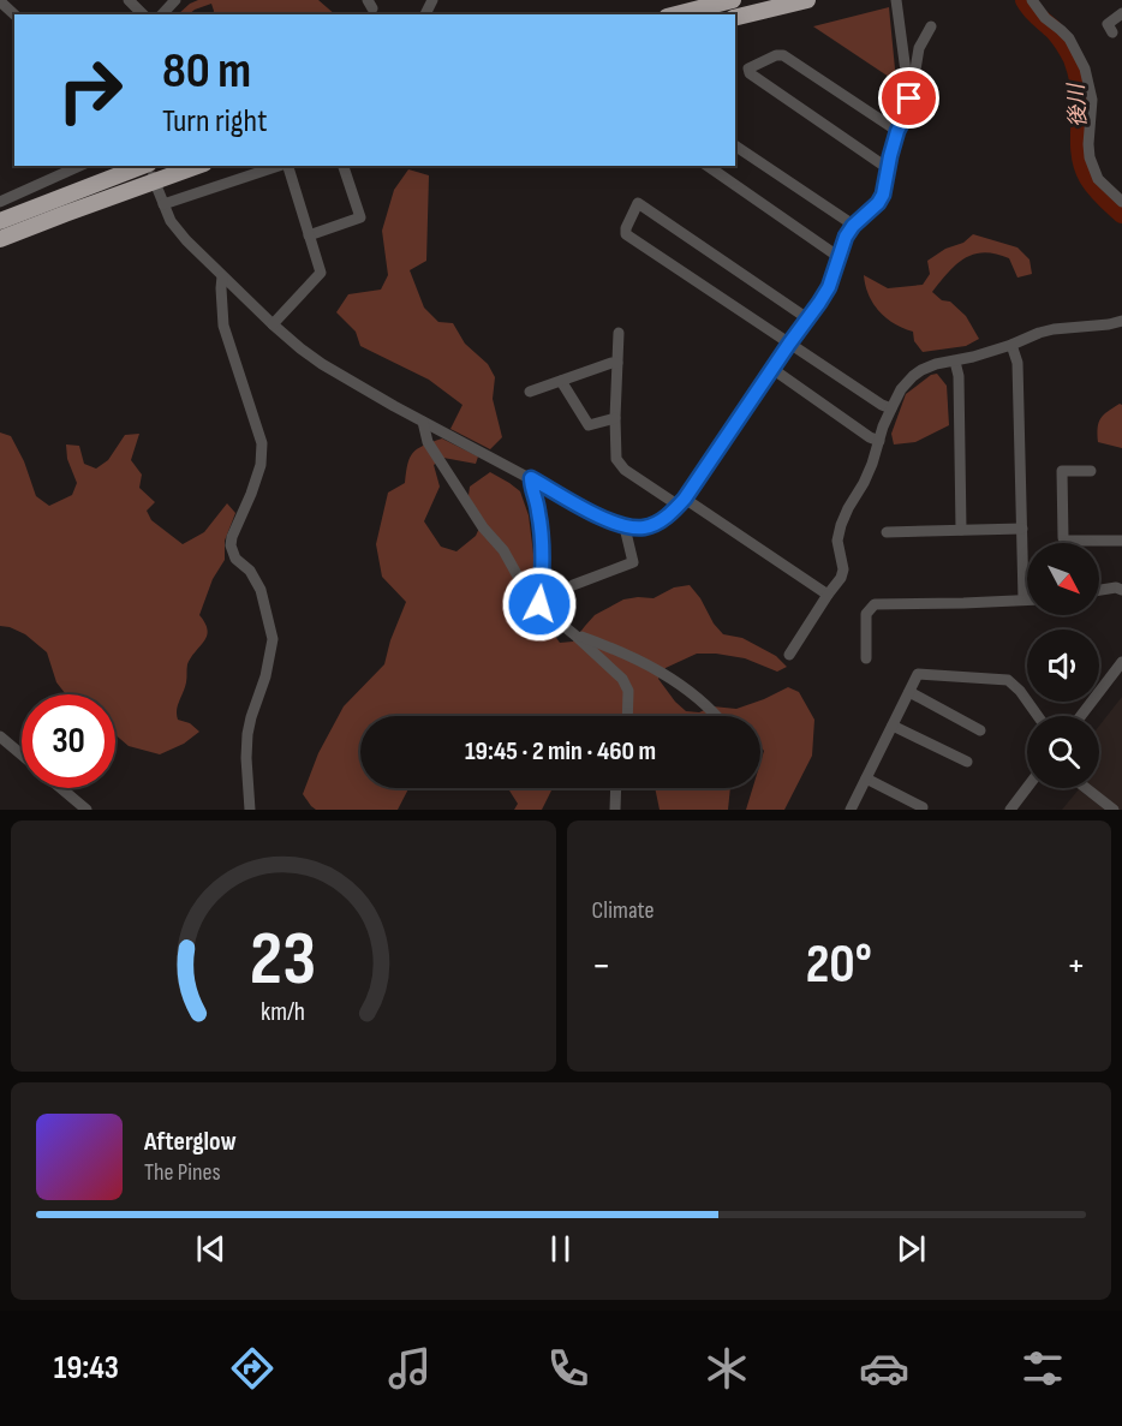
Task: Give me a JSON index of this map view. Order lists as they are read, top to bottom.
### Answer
{
  "water": ["後川"],
  "north": "bottom right",
  "page": {
    "turn": ["80 m", "Turn right"],
    "limit": "30",
    "trip": "19:45 · 2 min · 460 m",
    "tile": "Climate",
    "heat": ["−", "20°", "+"],
    "song": ["Afterglow", "The Pines"],
    "tabs": "19:43",
    "gauge": ["23", "km/h"]
  }
}
